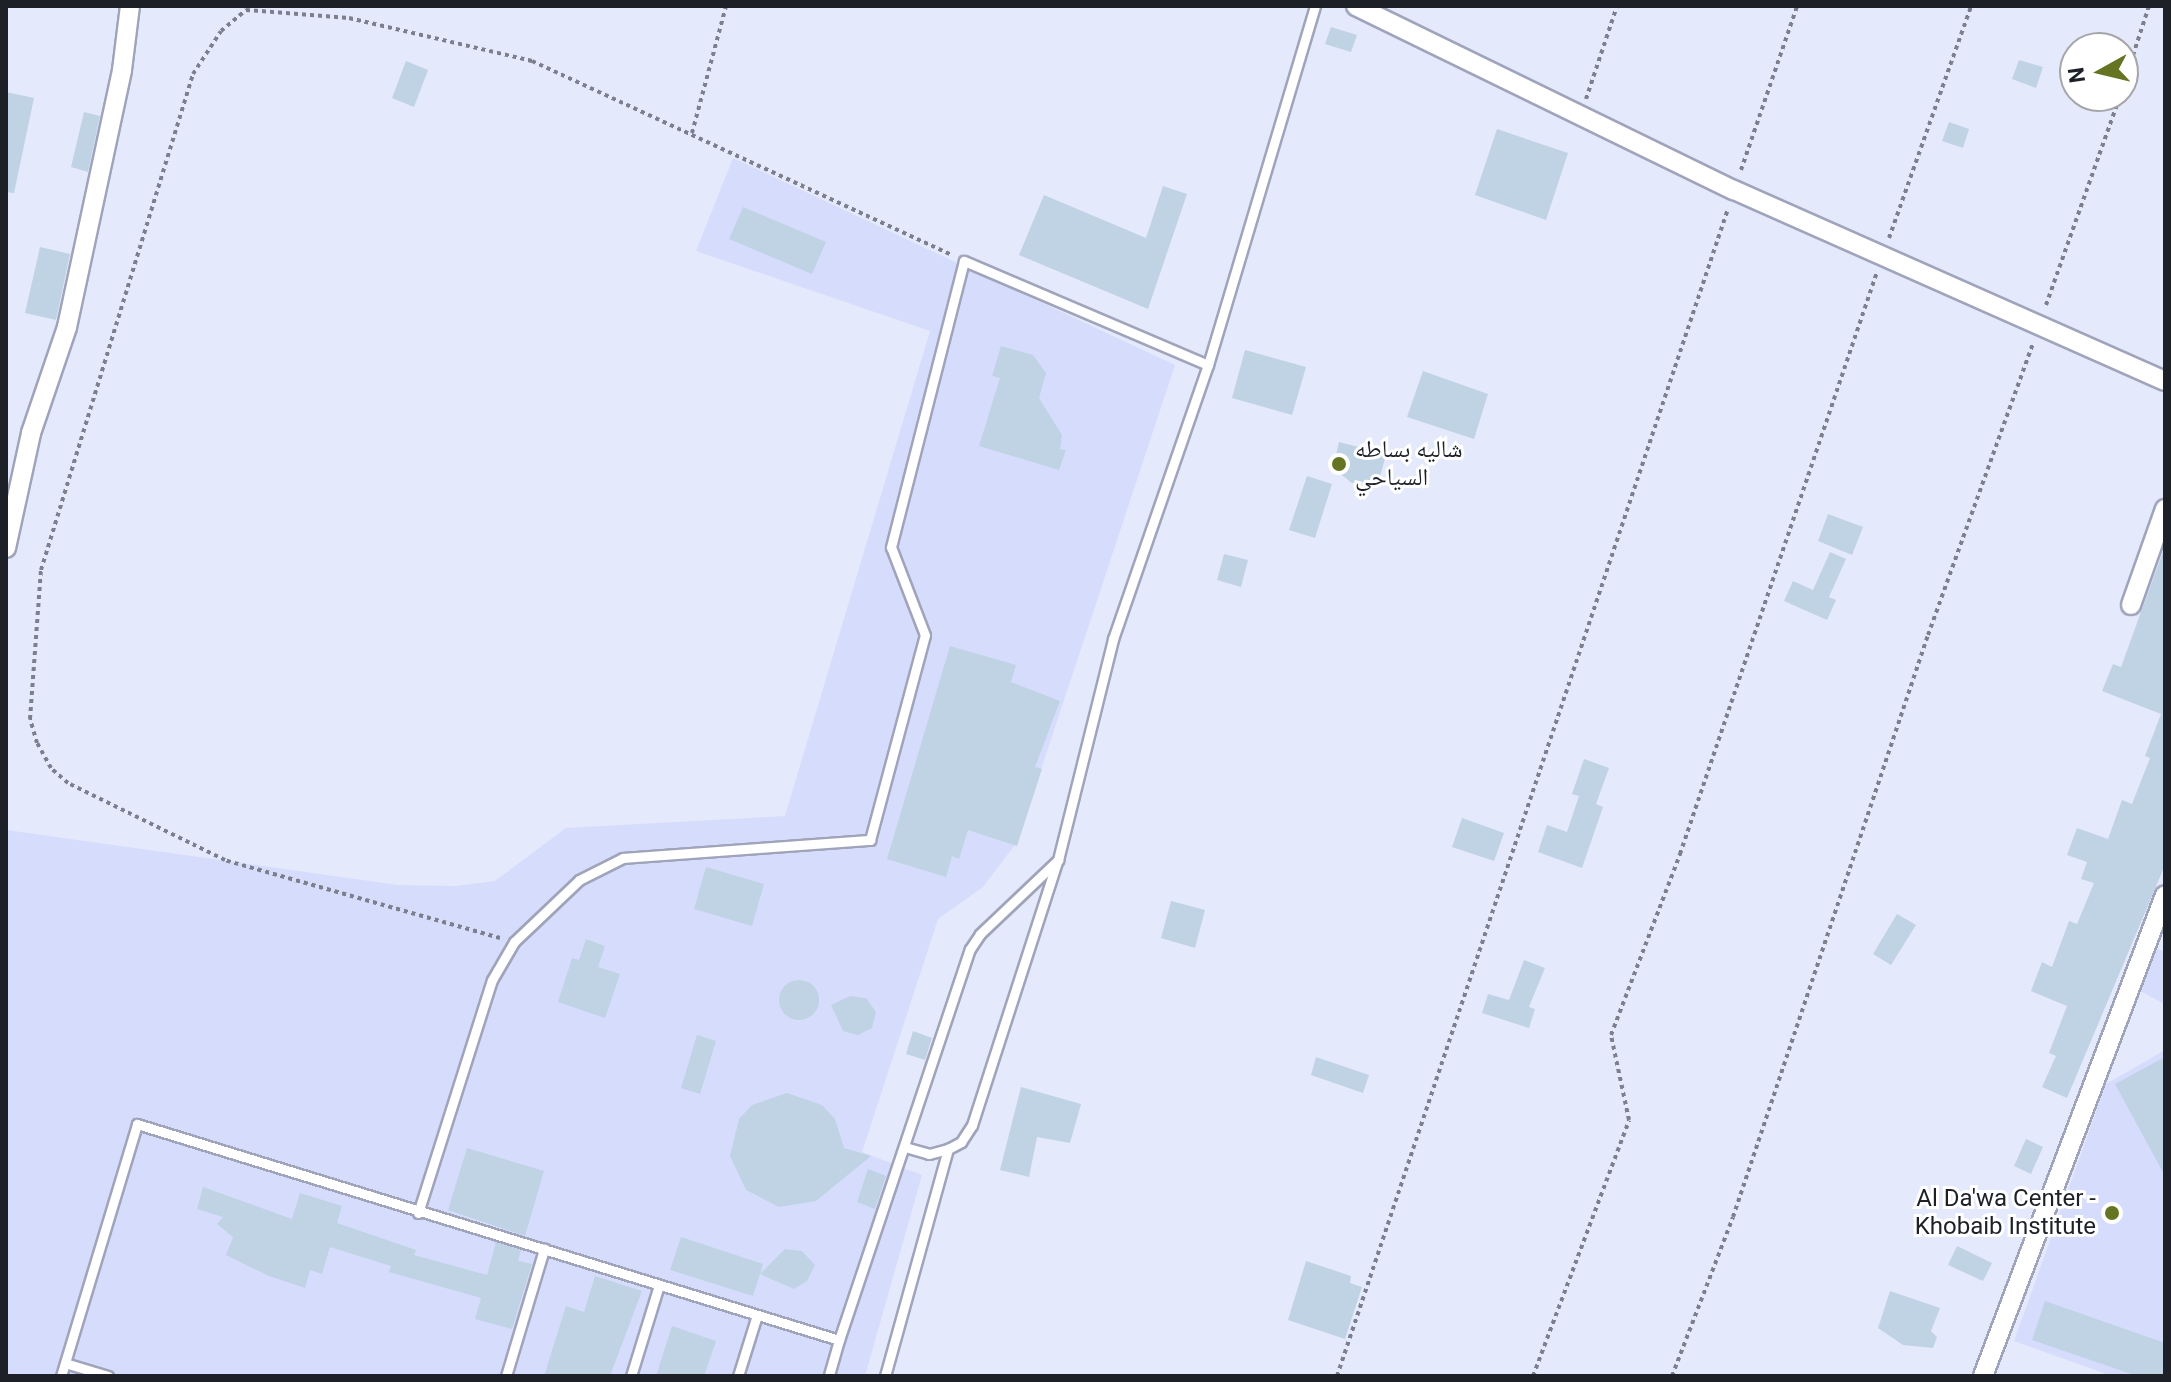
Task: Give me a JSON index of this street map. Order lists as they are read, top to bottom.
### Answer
{
  "places": ["شاليه بساطه السياحي", "Al Da'wa Center - Khobaib Institute"],
  "north": "left"
}
